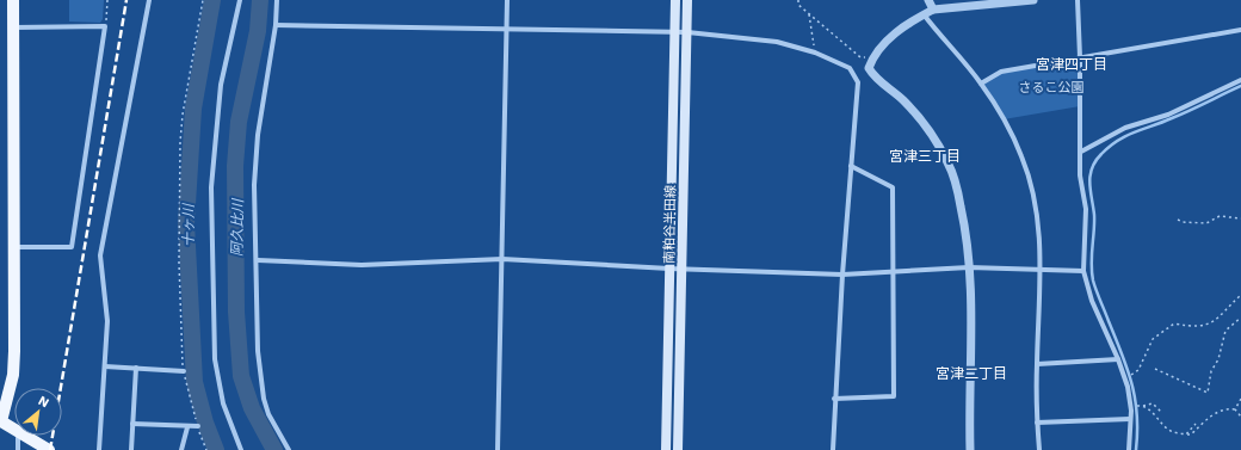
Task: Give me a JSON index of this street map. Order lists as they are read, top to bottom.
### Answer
{
  "streets": {
    "main road": ["南粕谷半田線"]
  },
  "districts": ["宮津四丁目", "宮津三丁目", "宮津二丁目"],
  "water": ["十ヶ川", "阿久比川"],
  "parks": ["さるこ公園"],
  "north": "top right"
}
